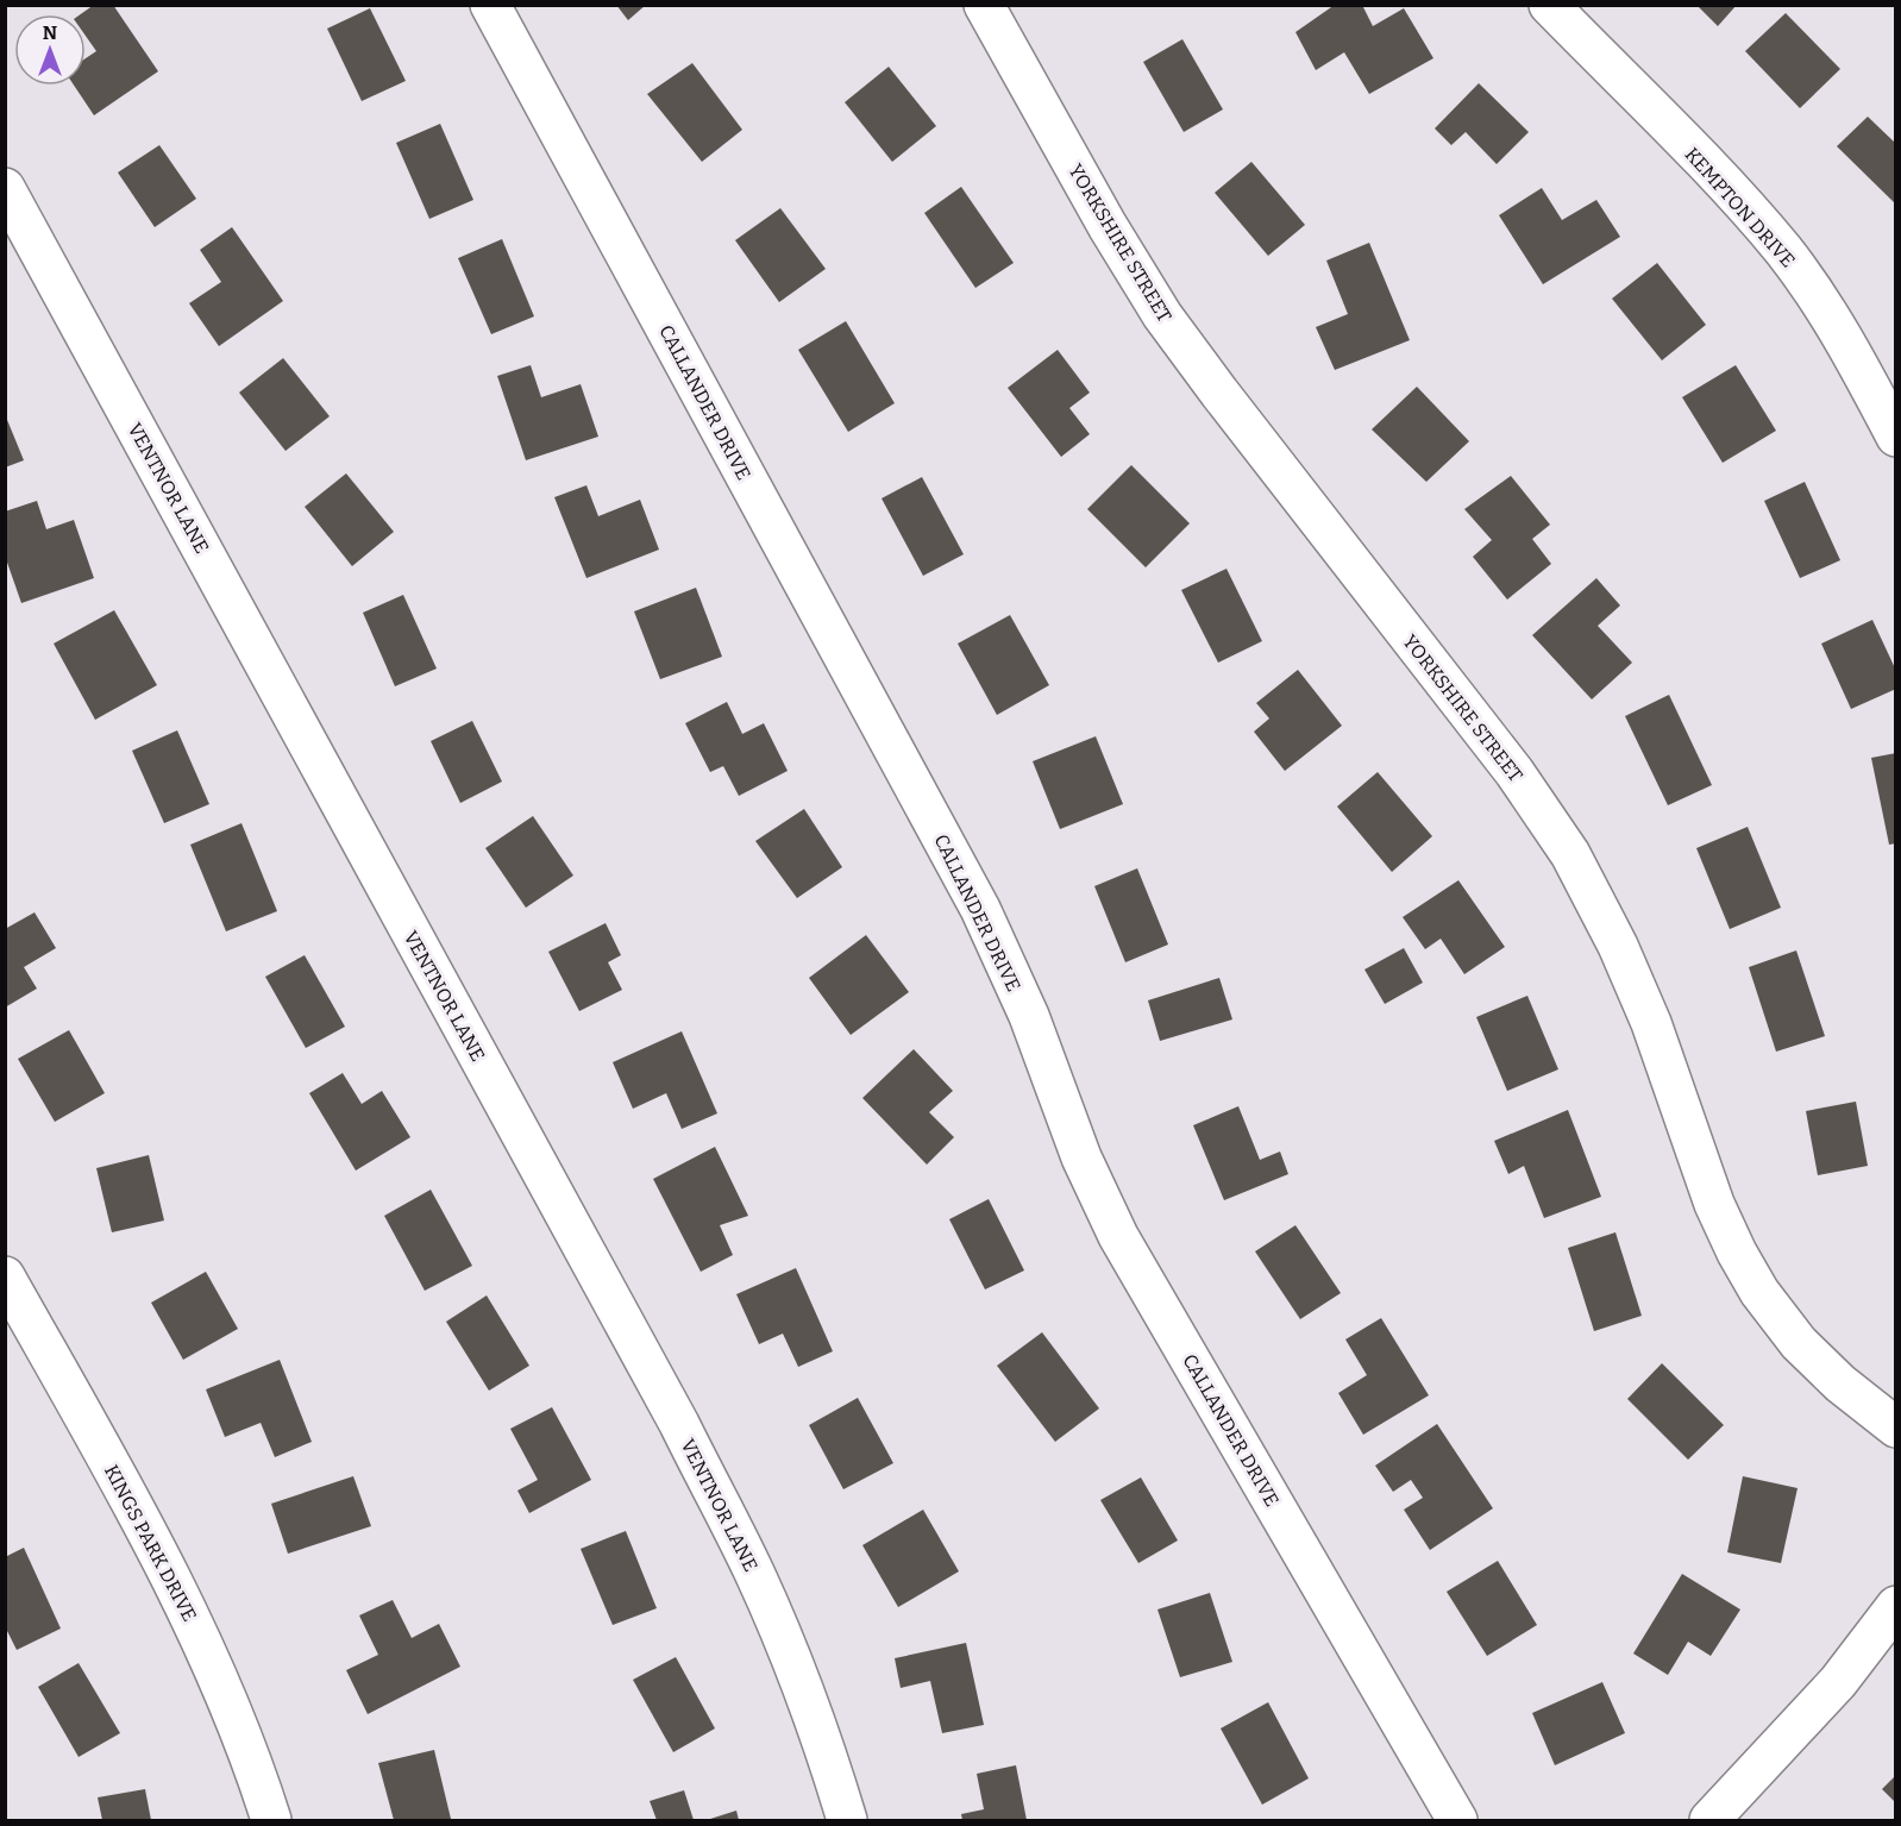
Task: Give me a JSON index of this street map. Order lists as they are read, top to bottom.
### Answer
{
  "streets": {
    "street": [
      "KEMPTON DRIVE",
      "YORKSHIRE STREET",
      "CALLANDER DRIVE",
      "VENTNOR LANE",
      "KINGS PARK DRIVE"
    ]
  },
  "north": "top"
}
